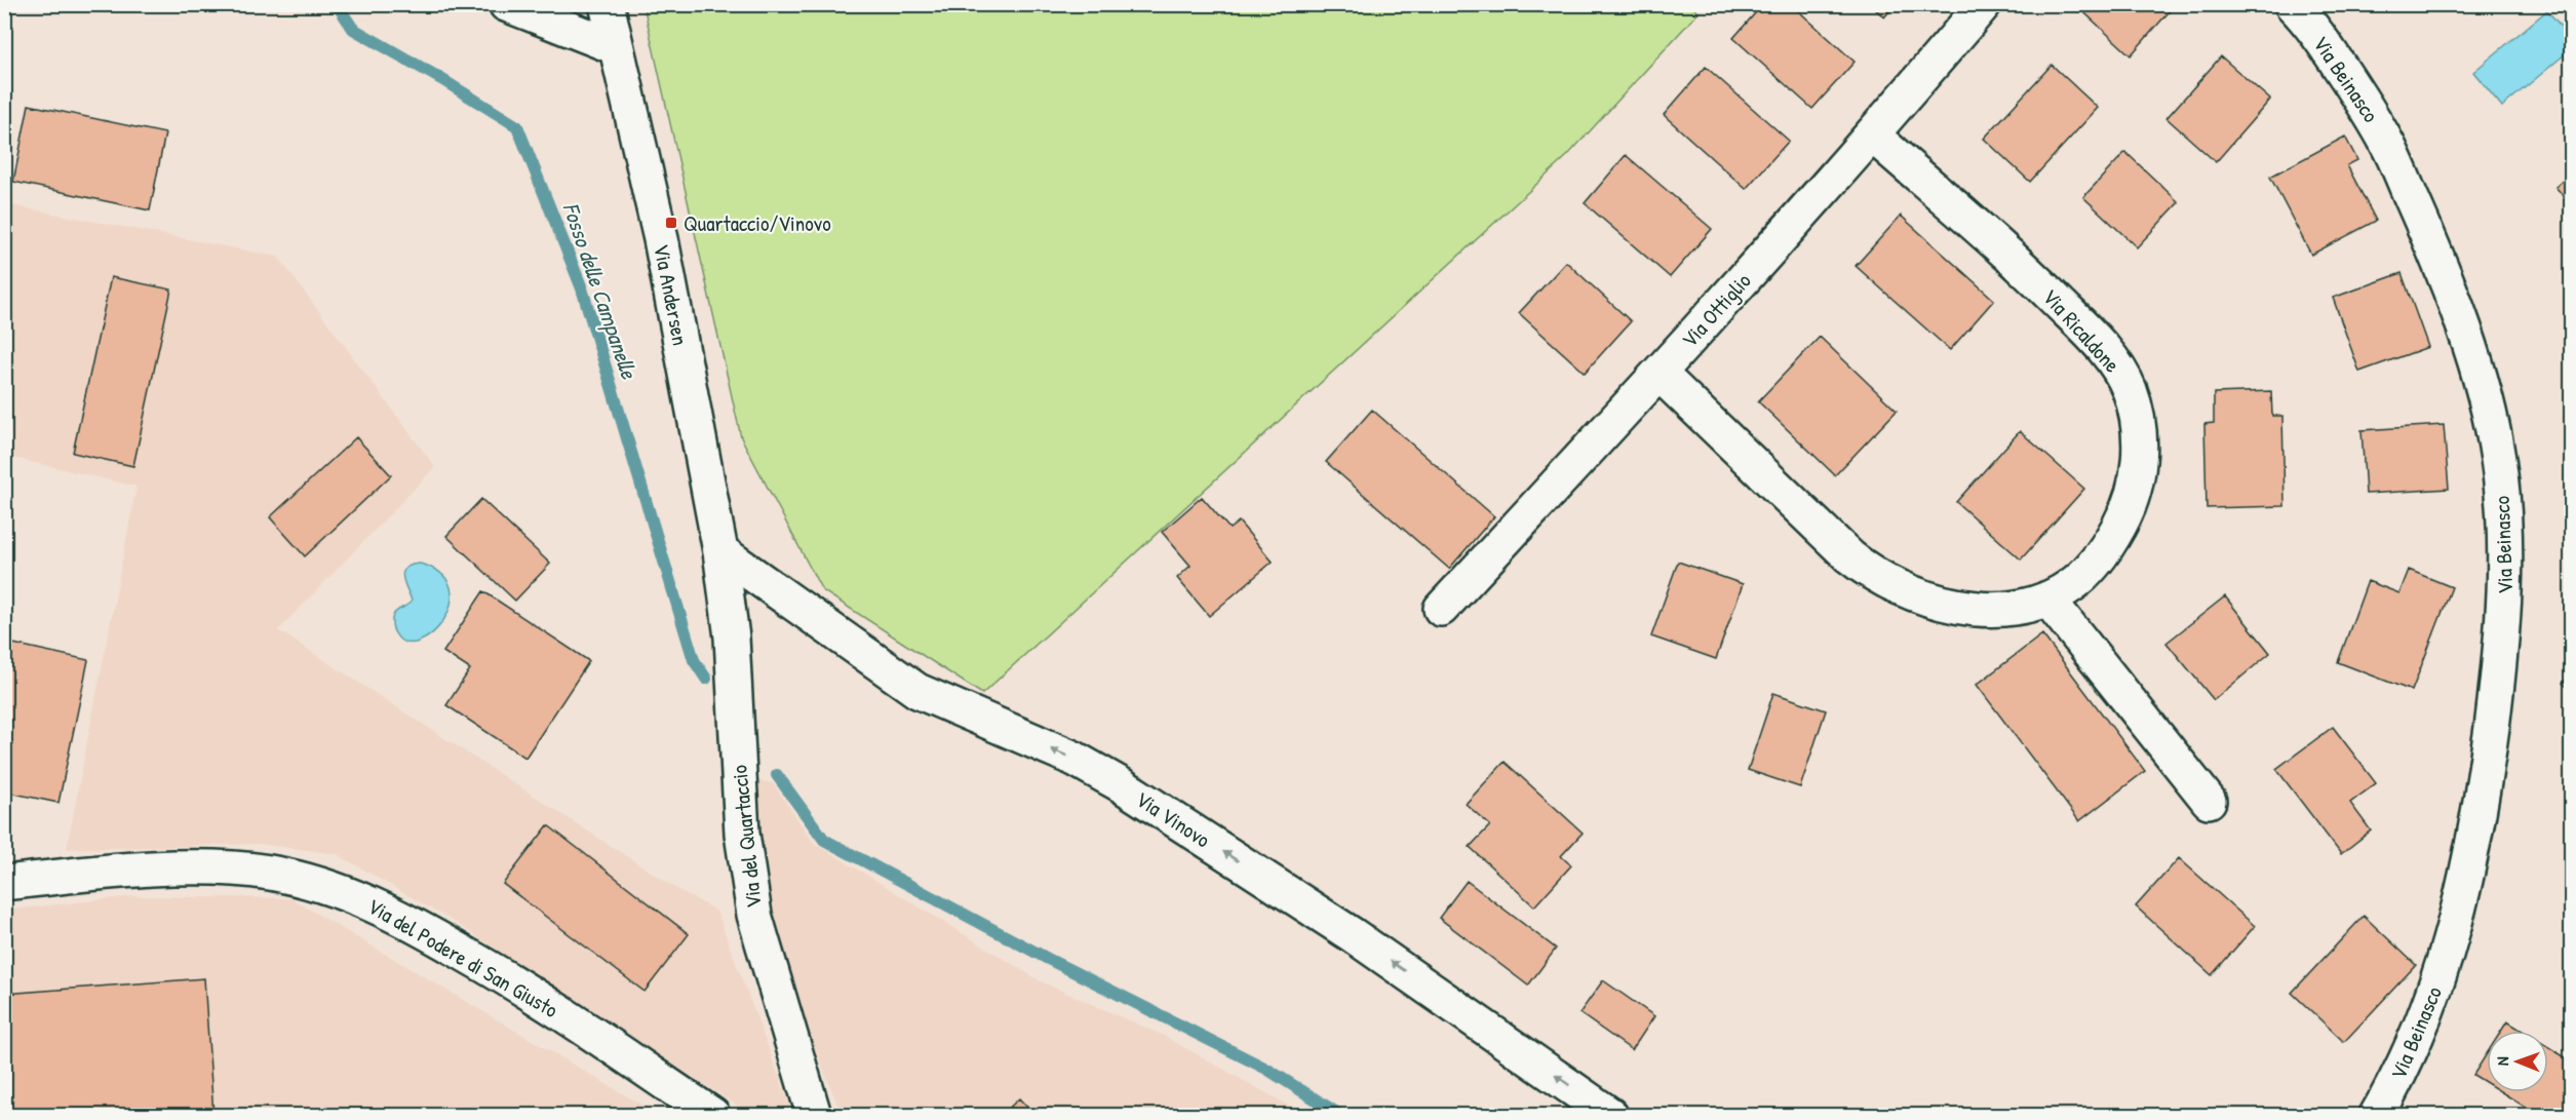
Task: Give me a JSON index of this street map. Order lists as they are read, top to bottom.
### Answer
{
  "streets": {
    "street": [
      "Via Beinasco",
      "Via Andersen",
      "Via Ottiglio",
      "Via Ricaldone",
      "Via Vinovo",
      "Via del Quartaccio",
      "Via del Podere di San Giusto"
    ]
  },
  "crossings": [
    ["Via Andersen", "Via Vinovo"],
    ["Via Andersen", "Via del Quartaccio"],
    ["Via Ottiglio", "Via Ricaldone"],
    ["Via Vinovo", "Via del Quartaccio"]
  ],
  "one_way": ["Via Vinovo"],
  "water": ["Fosso delle Campanelle"],
  "places": {
    "transit": ["Quartaccio/Vinovo"]
  },
  "north": "left"
}
